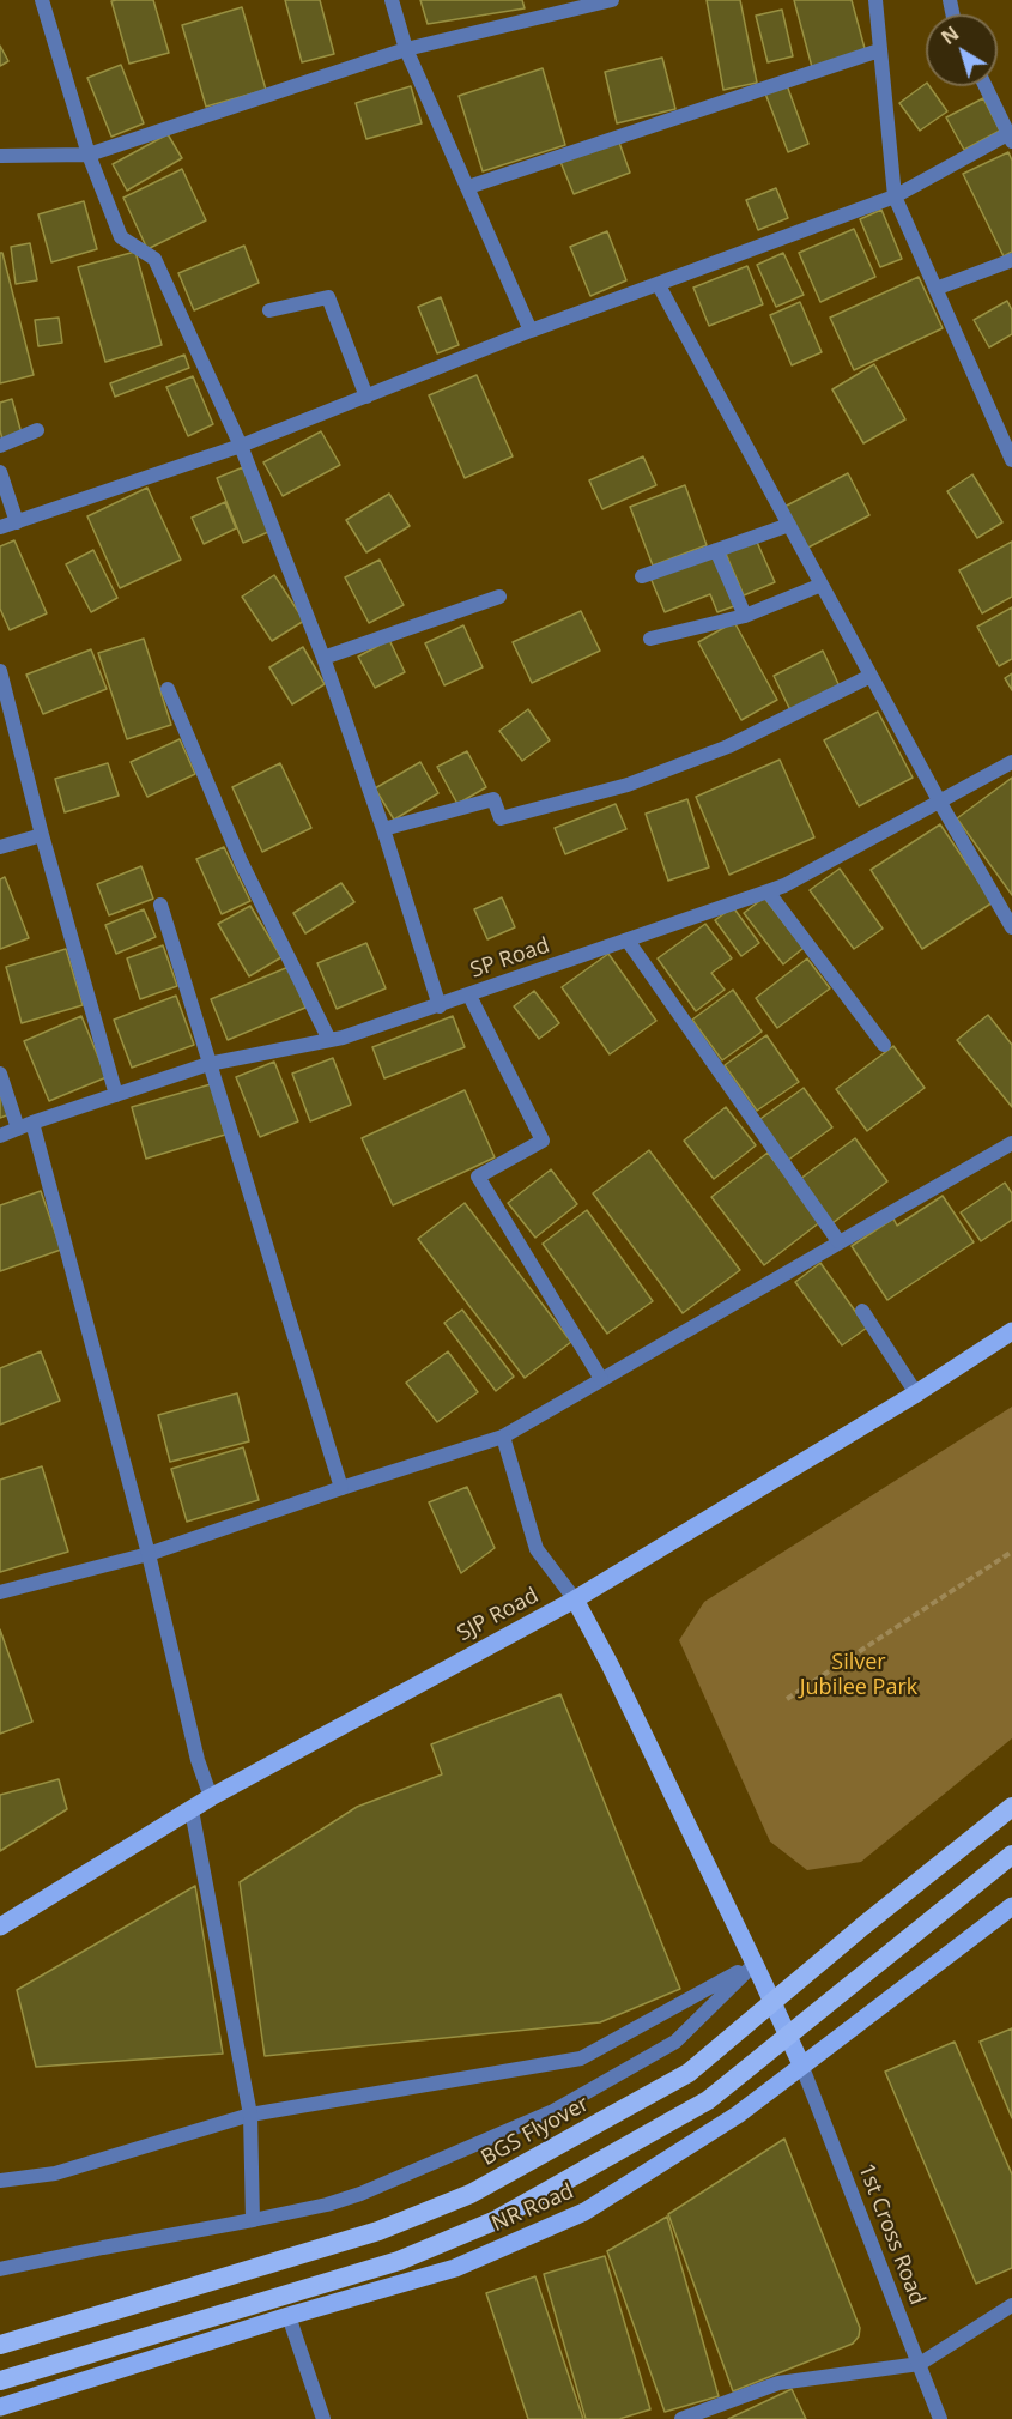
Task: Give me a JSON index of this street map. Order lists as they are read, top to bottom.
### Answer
{
  "streets": {
    "highway": ["BGS Flyover"],
    "main road": ["SJP Road", "NR Road"],
    "street": ["SP Road", "1st Cross Road"]
  },
  "crossings": [
    ["NR Road", "1st Cross Road"]
  ],
  "parks": ["Silver Jubilee Park"],
  "north": "top left"
}
